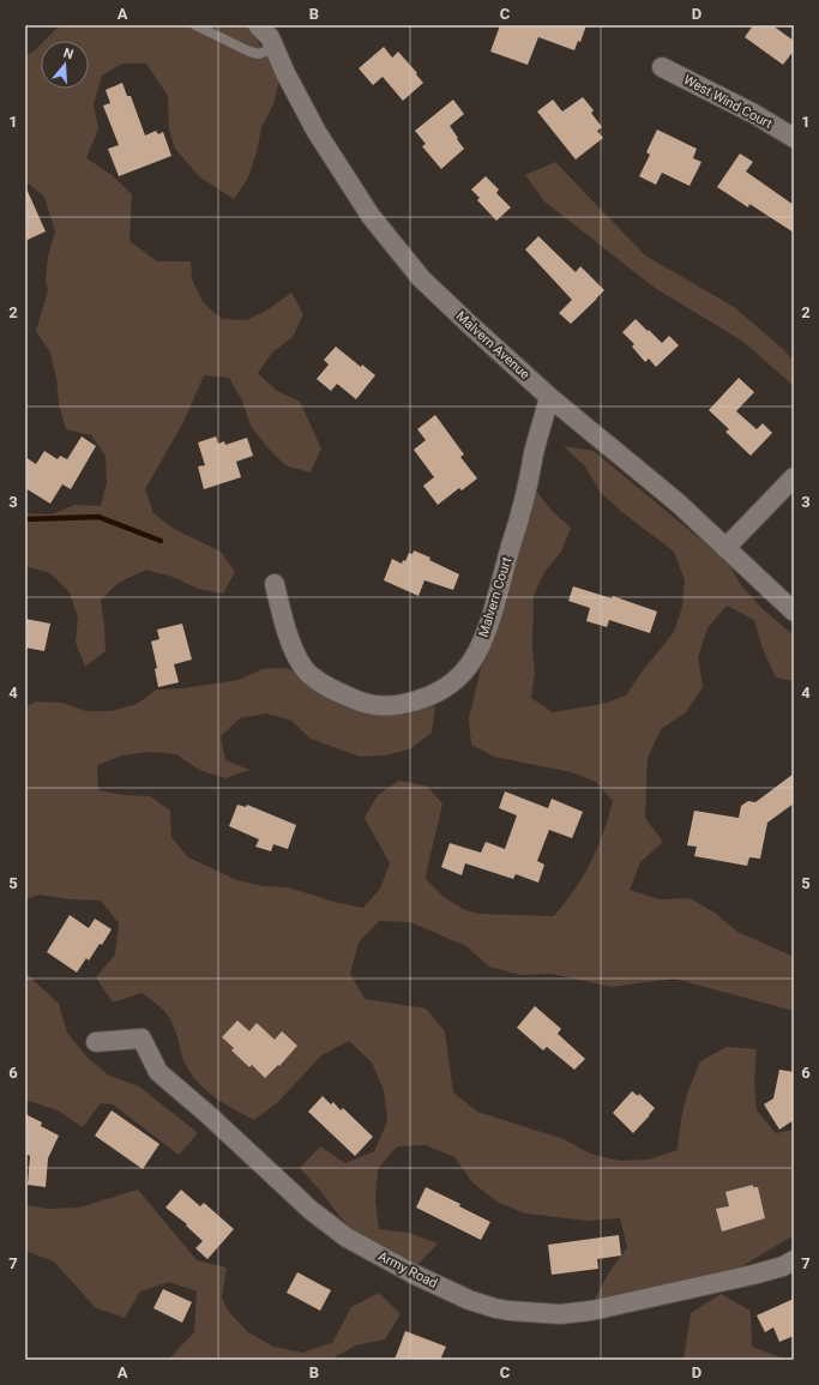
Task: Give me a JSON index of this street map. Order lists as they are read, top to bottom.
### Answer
{
  "streets": {
    "street": [
      "West Wind Court",
      "Malvern Avenue",
      "Malvern Court",
      "Army Road"
    ]
  },
  "crossings": [
    ["Malvern Avenue", "Malvern Court"]
  ],
  "north": "top",
  "grid": {
    "columns": [
      "A",
      "B",
      "C",
      "D"
    ],
    "rows": [
      "1",
      "2",
      "3",
      "4",
      "5",
      "6",
      "7"
    ]
  }
}
